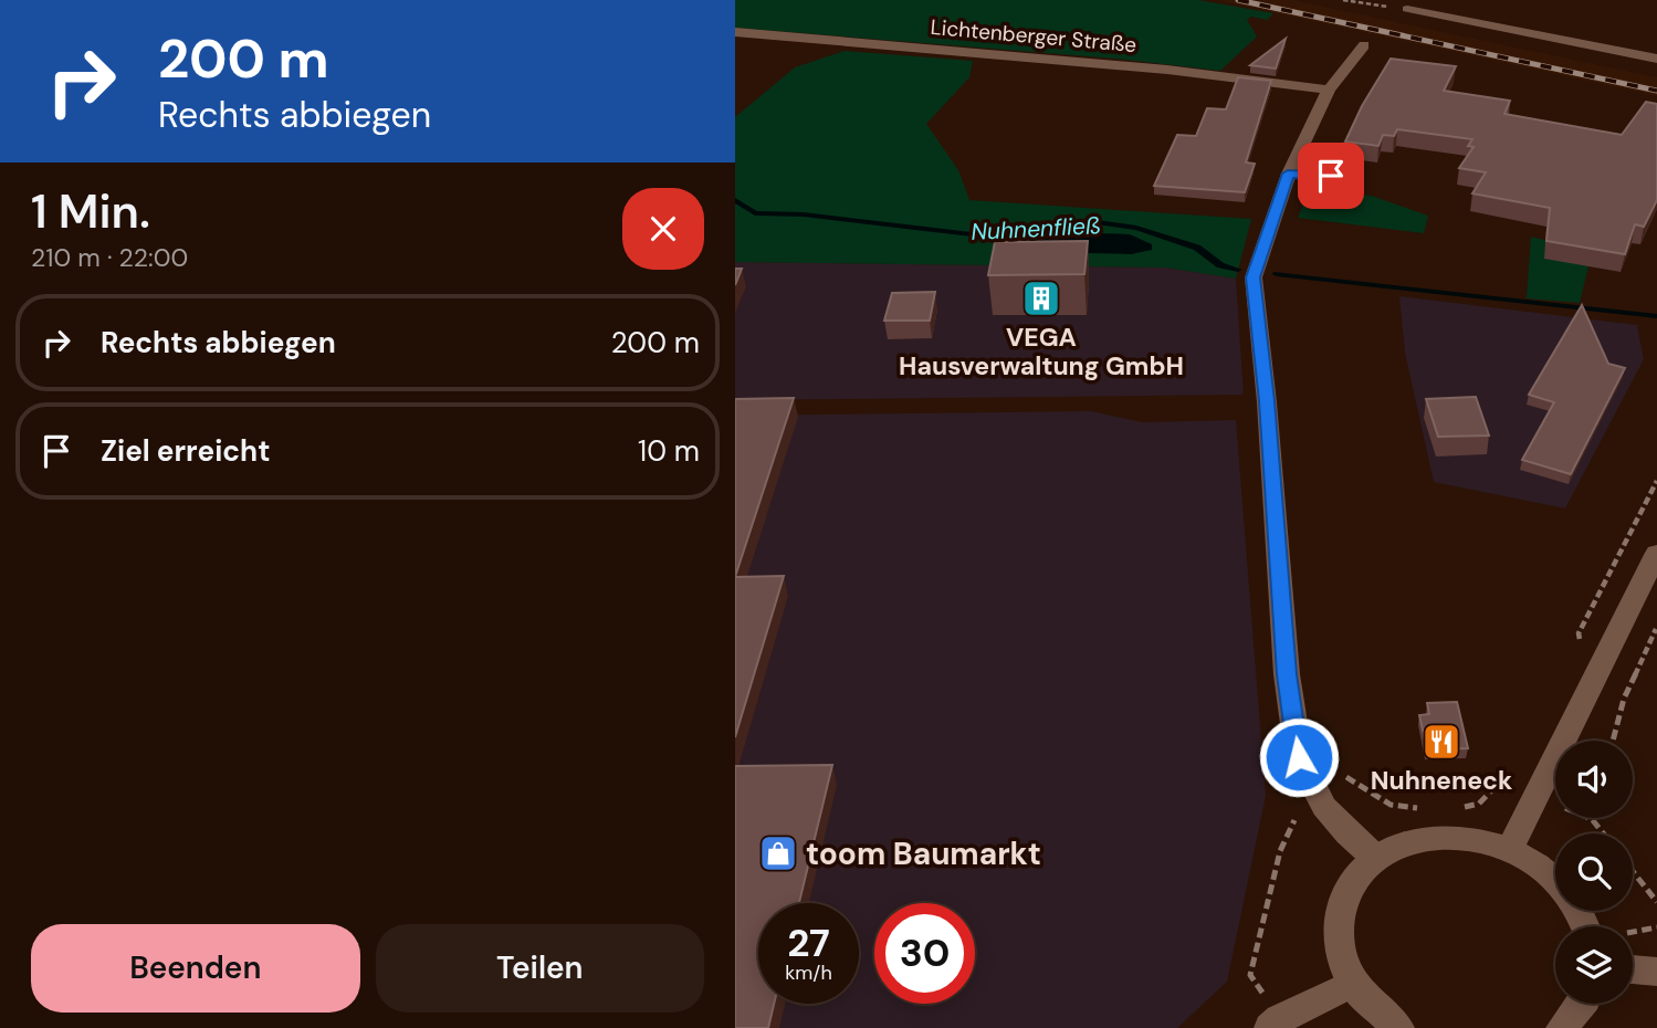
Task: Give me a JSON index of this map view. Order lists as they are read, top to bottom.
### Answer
{
  "streets": {
    "street": ["Lichtenberger Straße"]
  },
  "water": ["Nuhnenfließ"],
  "places": {
    "building": ["VEGA Hausverwaltung GmbH"],
    "restaurant": ["Nuhneneck"],
    "shop": ["toom Baumarkt"]
  },
  "page": {
    "turn": ["200 m", "Rechts abbiegen"],
    "heading": ["1 Min.", "210 m · 22:00"],
    "list": [
      {
        "name": "Rechts abbiegen",
        "value": "200 m"
      },
      {
        "name": "Ziel erreicht",
        "value": "10 m"
      }
    ],
    "speed": "27 km/h",
    "limit": "30",
    "buttons": ["Beenden", "Teilen"]
  }
}
